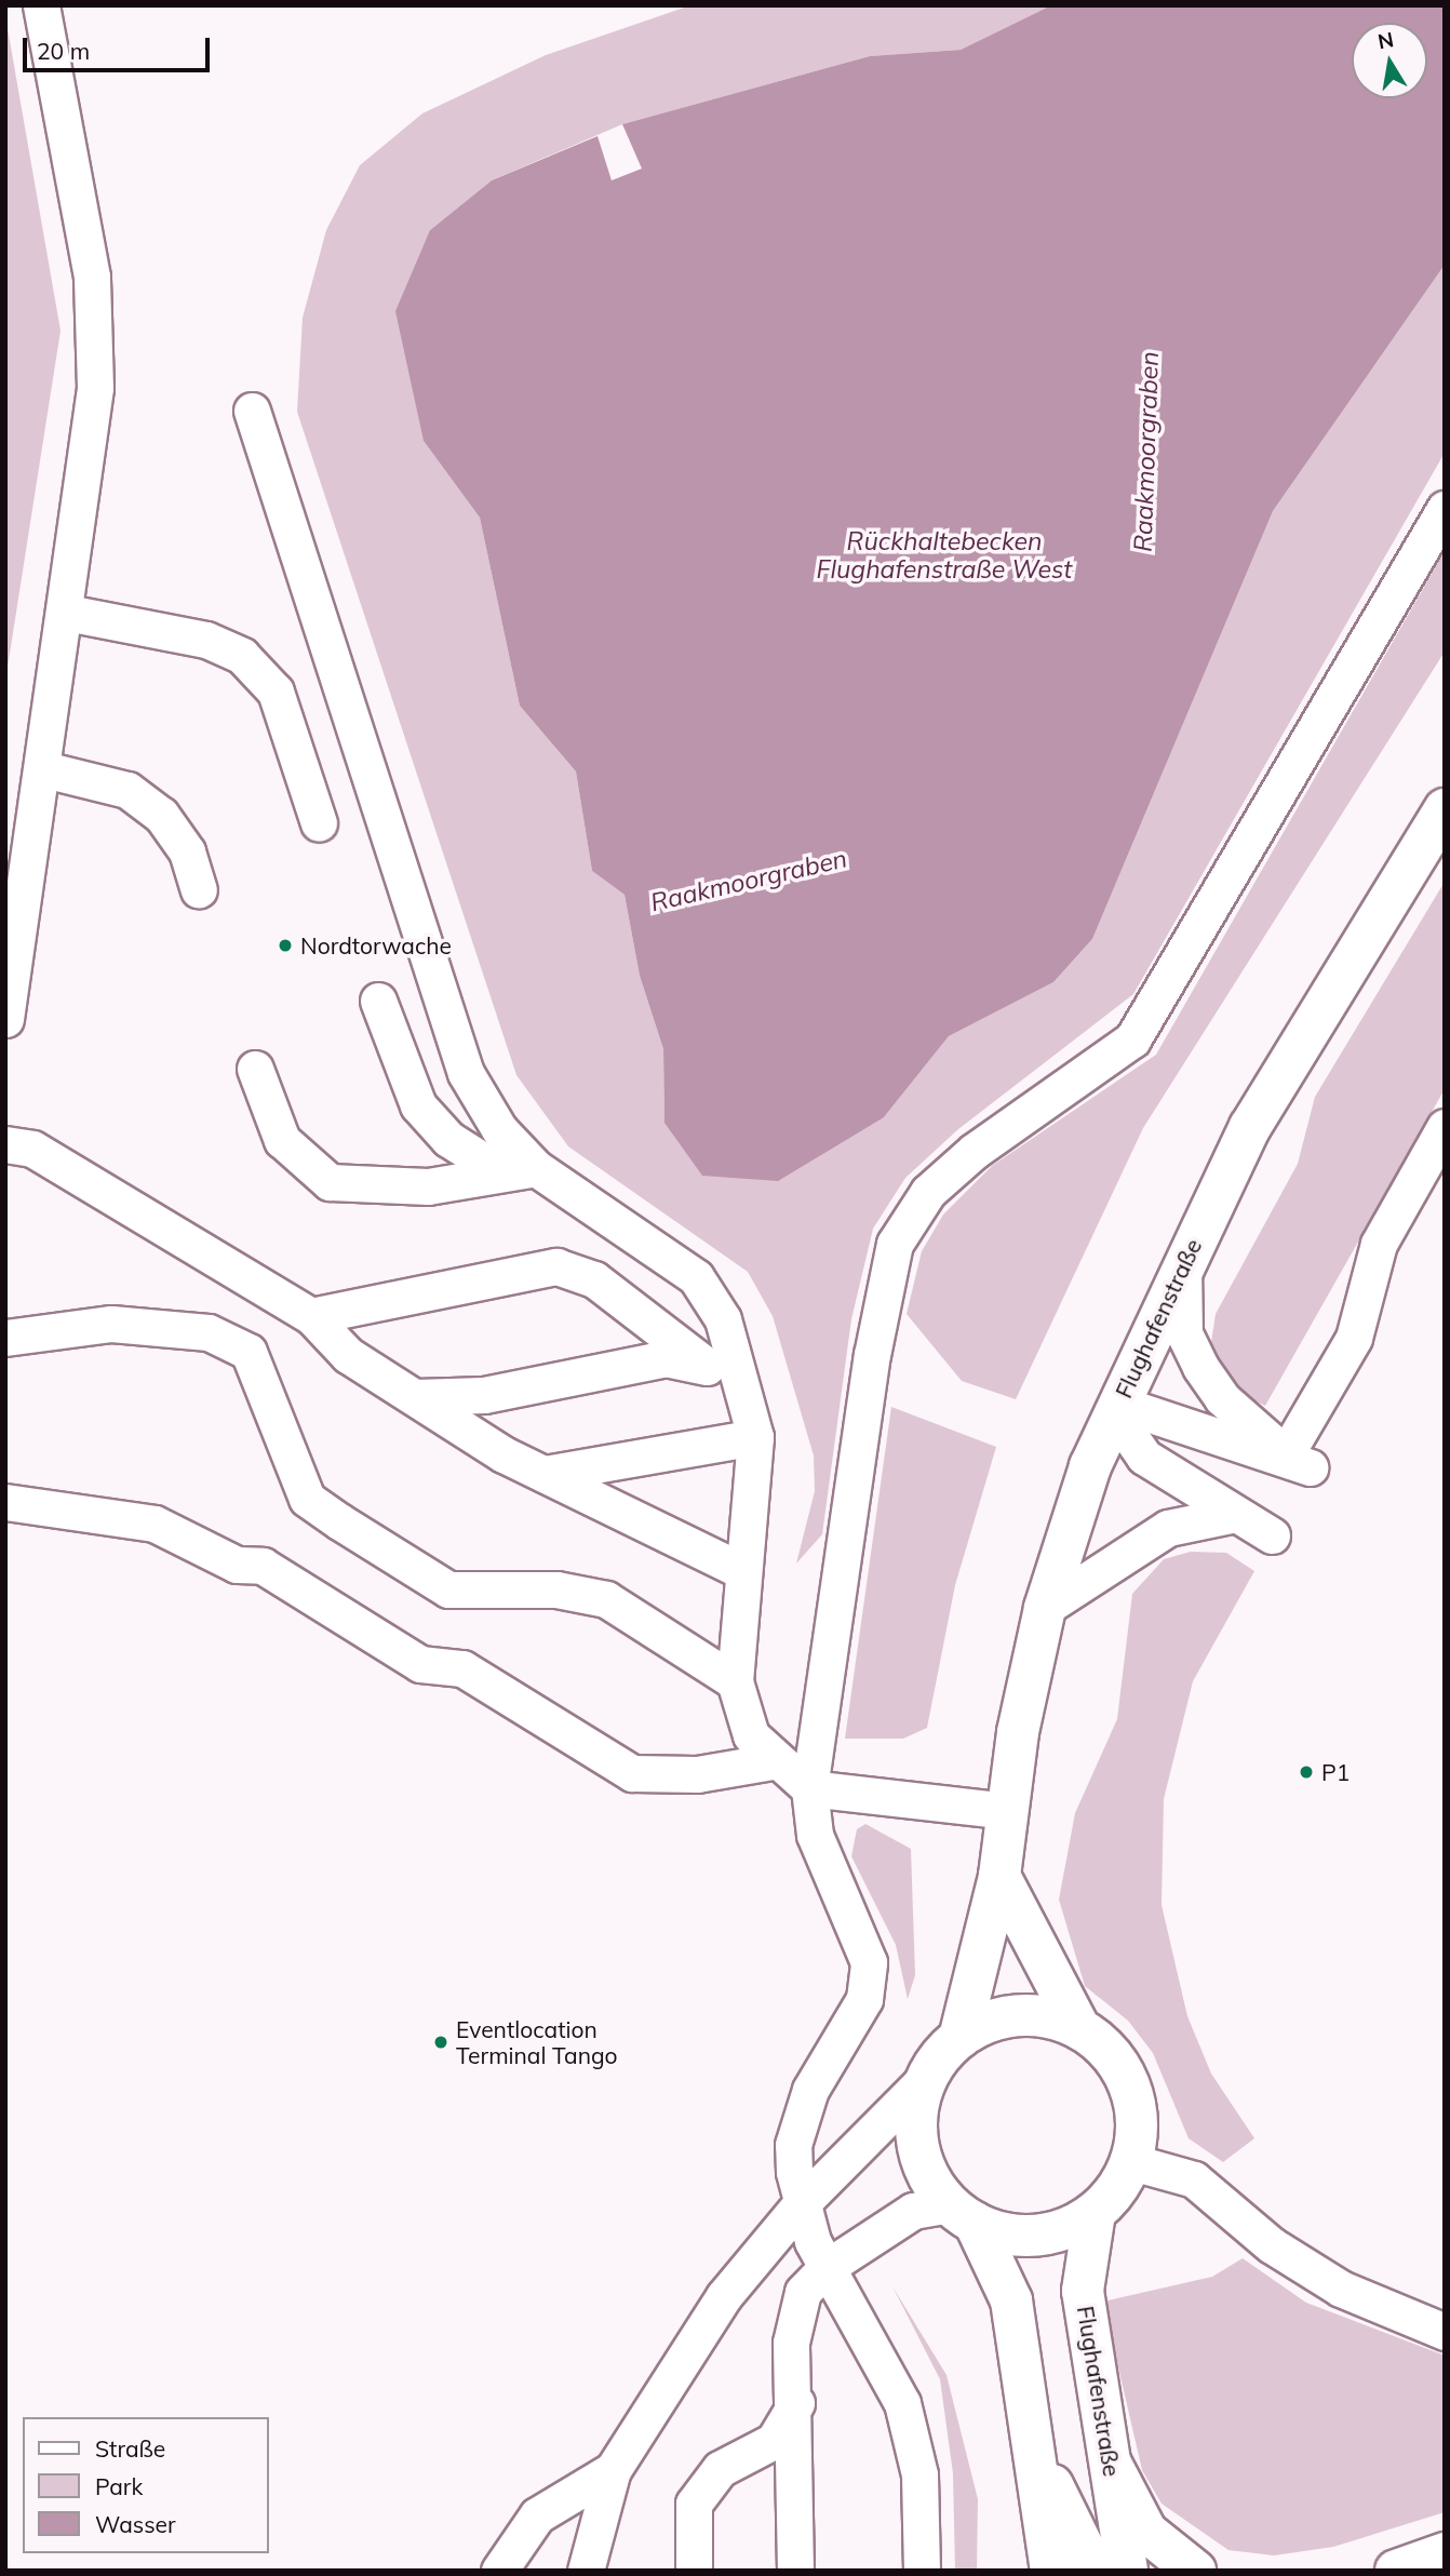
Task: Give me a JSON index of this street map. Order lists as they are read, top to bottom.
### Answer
{
  "streets": {
    "main road": ["Flughafenstraße"]
  },
  "water": ["Raakmoorgraben", "Rückhaltebecken Flughafenstraße West"],
  "places": ["Nordtorwache", "P1", "Eventlocation Terminal Tango"],
  "legend": ["Straße", "Park", "Wasser"],
  "scale_bar": "20 m",
  "north": "top"
}
